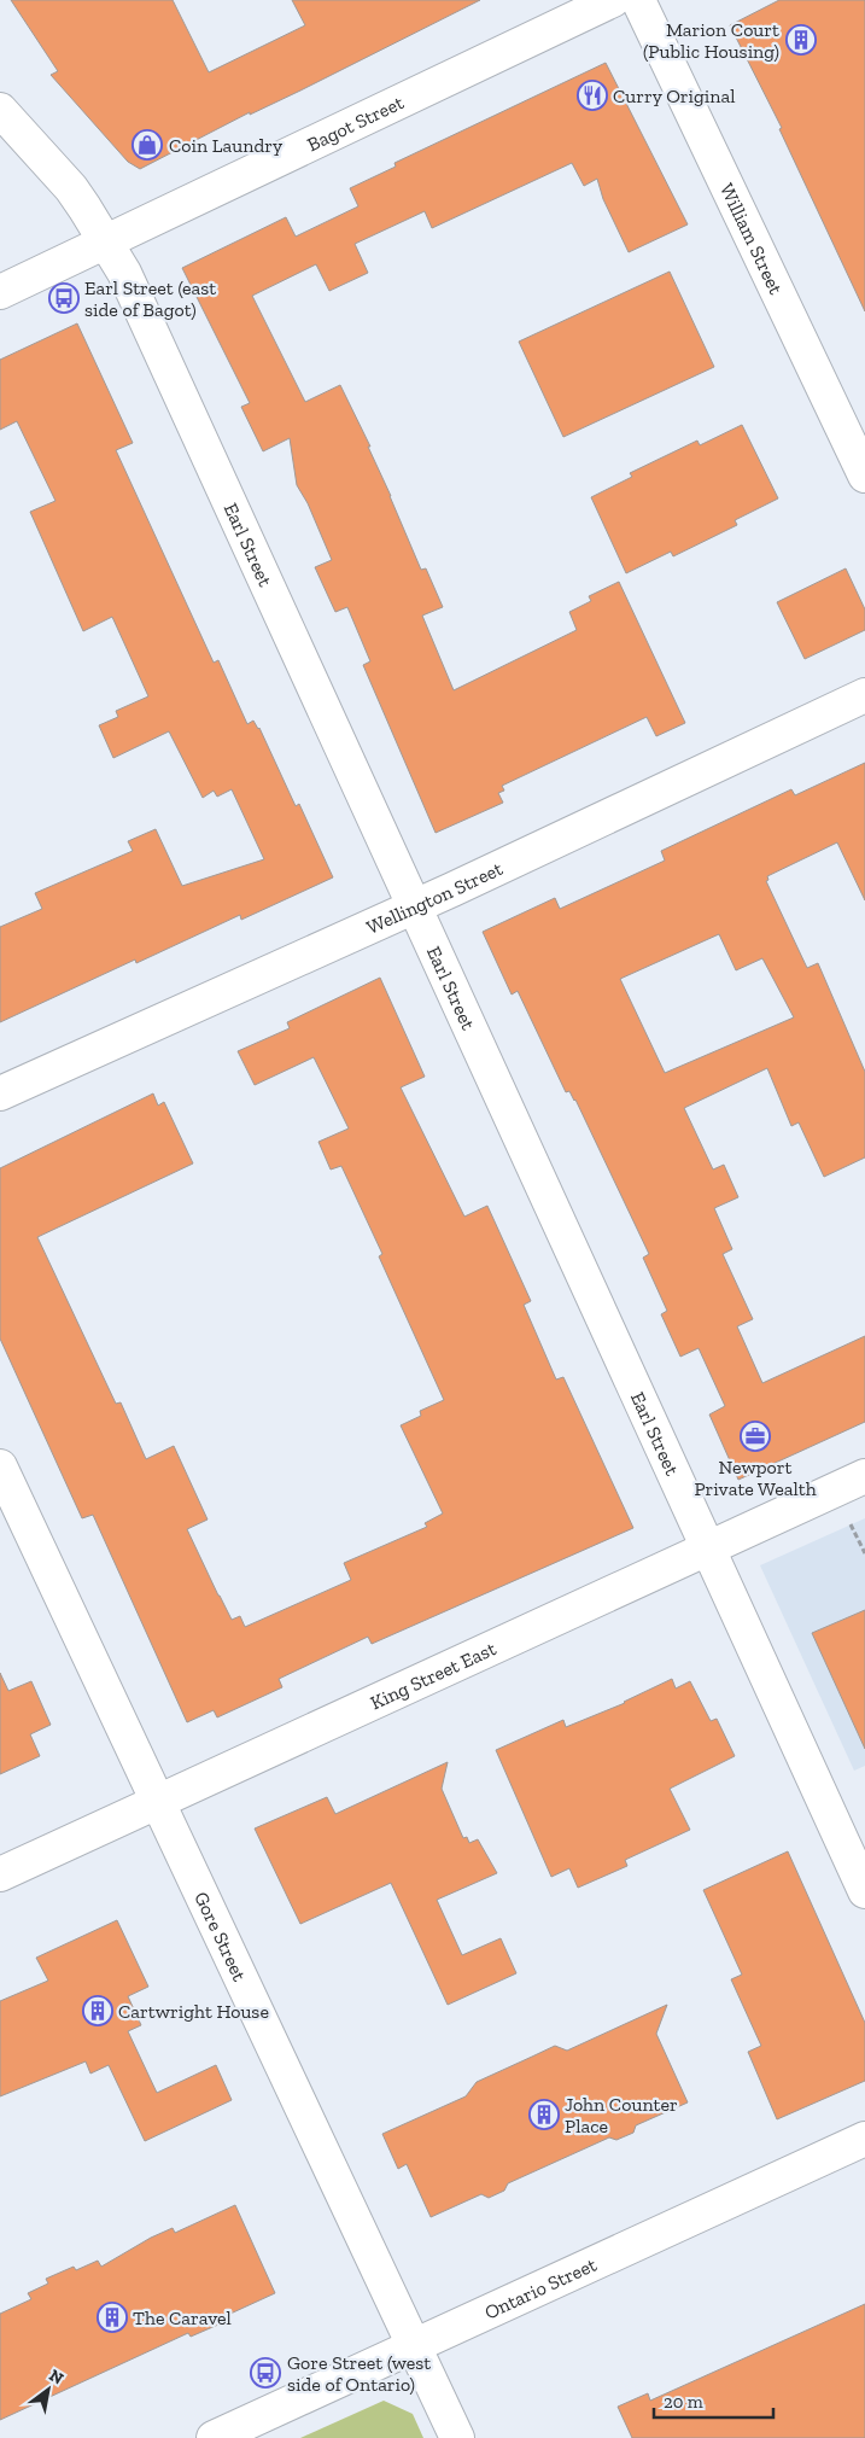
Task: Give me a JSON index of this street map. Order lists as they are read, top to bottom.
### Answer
{
  "streets": {
    "street": [
      "Bagot Street",
      "William Street",
      "Earl Street",
      "Wellington Street",
      "King Street East",
      "Gore Street",
      "Ontario Street"
    ]
  },
  "crossings": [
    ["Bagot Street", "Earl Street"],
    ["Earl Street", "Wellington Street"],
    ["Earl Street", "King Street East"],
    ["King Street East", "Gore Street"],
    ["Gore Street", "Ontario Street"]
  ],
  "places": {
    "building": [
      "Marion Court (Public Housing)",
      "Cartwright House",
      "John Counter Place",
      "The Caravel"
    ],
    "restaurant": ["Curry Original"],
    "shop": ["Coin Laundry"],
    "bus stop": ["Earl Street (east side of Bagot)", "Gore Street (west side of Ontario)"],
    "office": ["Newport Private Wealth"]
  },
  "scale_bar": "20 m",
  "north": "top right"
}
